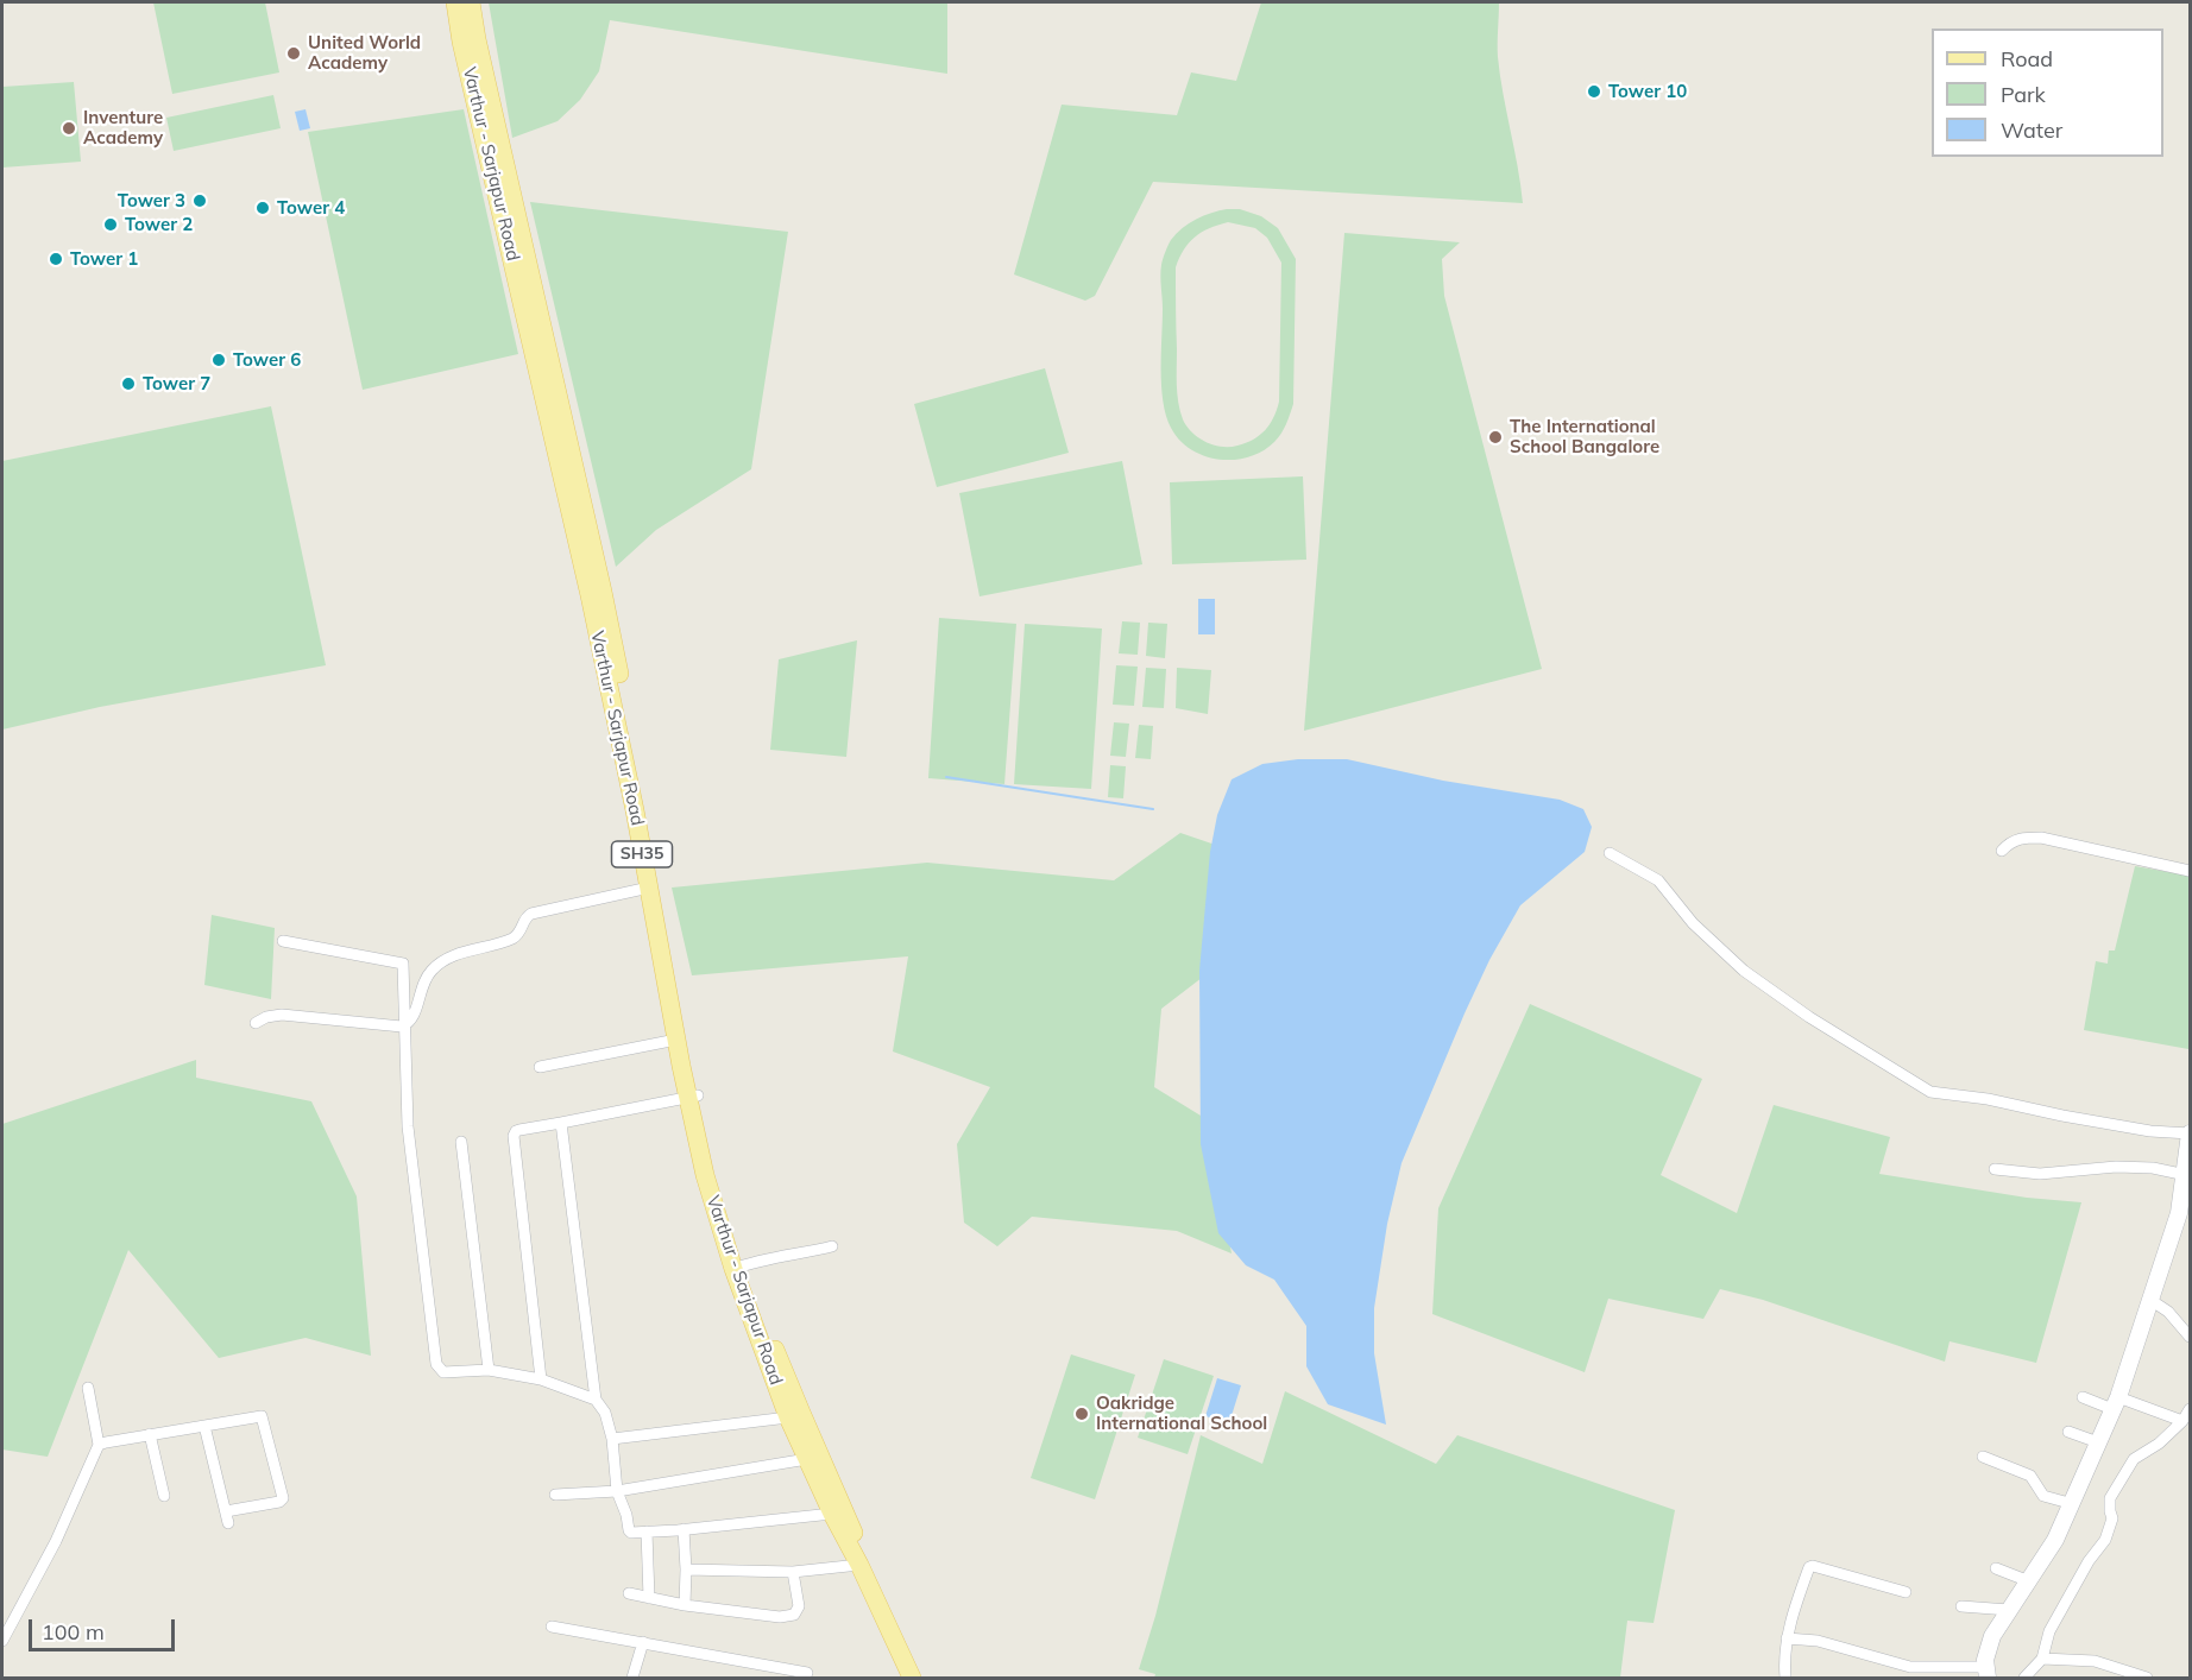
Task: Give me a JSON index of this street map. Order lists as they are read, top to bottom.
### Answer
{
  "streets": {
    "main road": ["Varthur - Sarjapur Road", "SH35"]
  },
  "places": [
    "United World Academy",
    "Tower 10",
    "Inventure Academy",
    "Tower 3",
    "Tower 4",
    "Tower 2",
    "Tower 1",
    "Tower 6",
    "Tower 7",
    "The International School Bangalore",
    "Oakridge International School"
  ],
  "legend": ["Road", "Park", "Water"],
  "scale_bar": "100 m"
}
